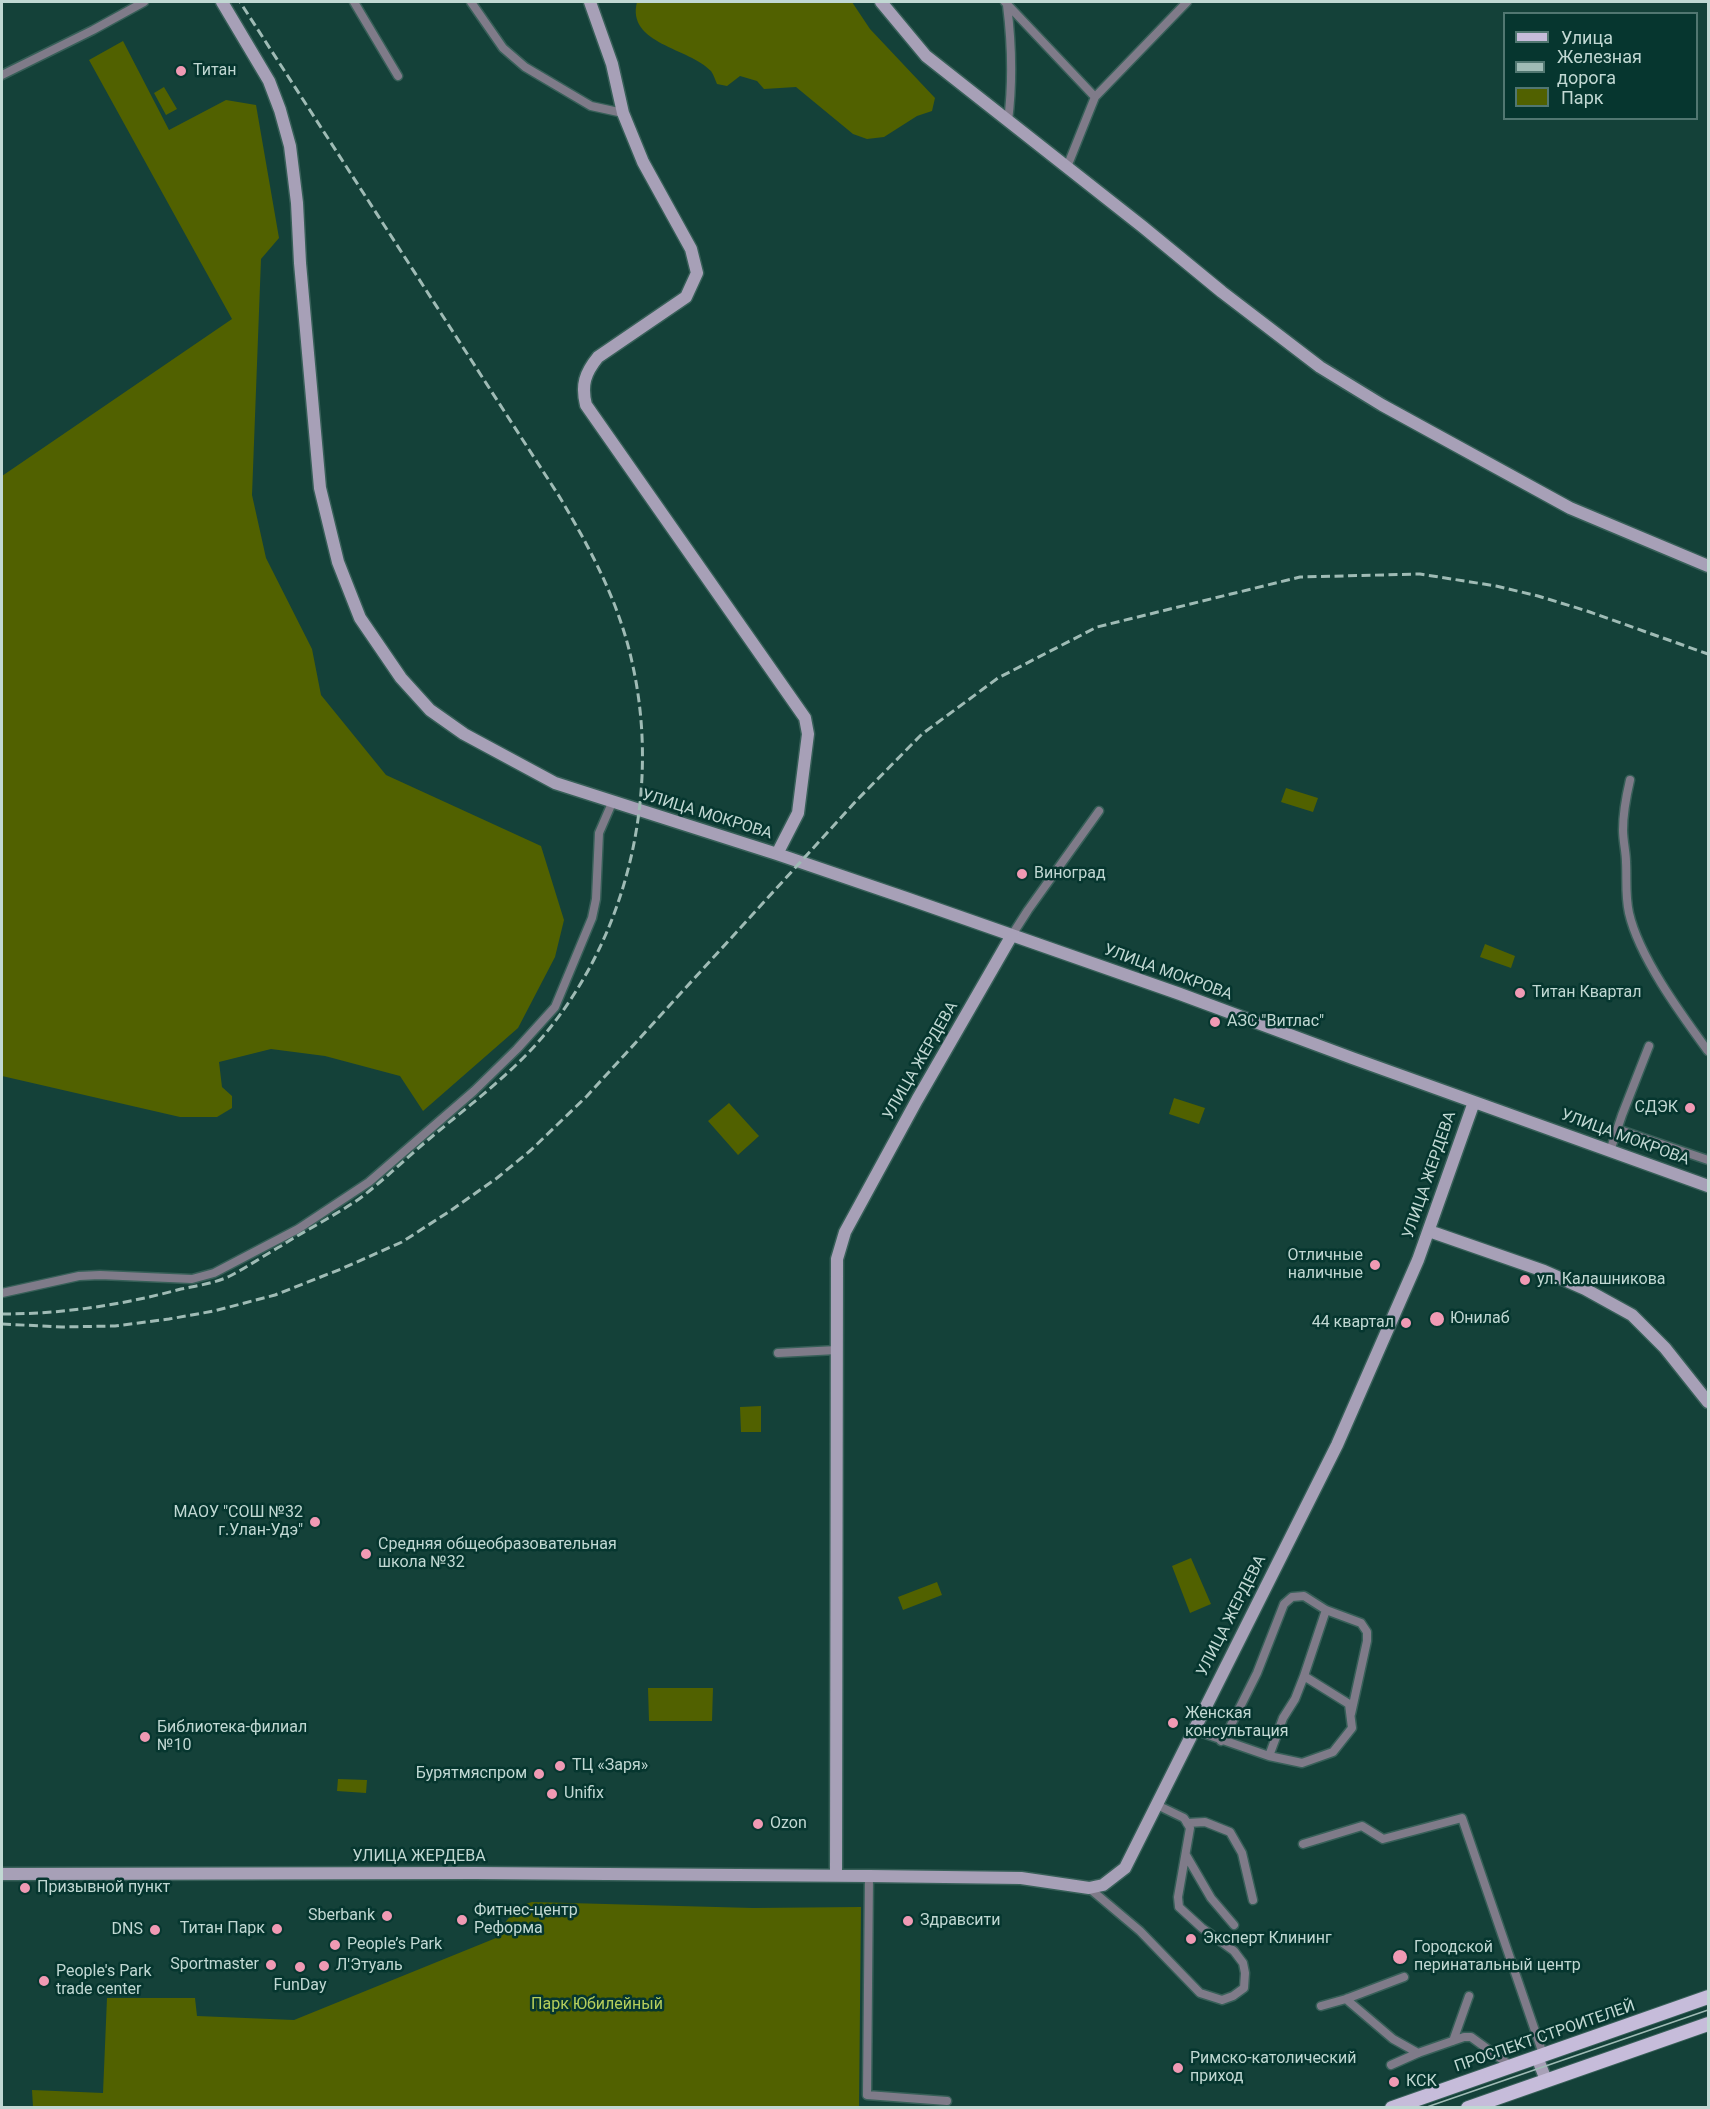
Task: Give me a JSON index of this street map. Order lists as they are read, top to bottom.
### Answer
{
  "streets": {
    "main road": ["УЛИЦА МОКРОВА", "УЛИЦА ЖЕРДЕВА", "ПРОСПЕКТ СТРОИТЕЛЕЙ"]
  },
  "crossings": [
    ["УЛИЦА МОКРОВА", "УЛИЦА ЖЕРДЕВА"]
  ],
  "parks": ["Парк Юбилейный"],
  "places": [
    "Титан",
    "Виноград",
    "Титан Квартал",
    "АЗС \"Витлас\"",
    "СДЭК",
    "Отличные наличные",
    "ул. Калашникова",
    "Юнилаб",
    "44 квартал",
    "МАОУ \"СОШ №32 г.Улан-Удэ\"",
    "Средняя общеобразовательная школа №32",
    "Женская консультация",
    "Библиотека-филиал №10",
    "ТЦ «Заря»",
    "Бурятмяспром",
    "Unifix",
    "Ozon",
    "Призывной пункт",
    "Sberbank",
    "Фитнес-центр Реформа",
    "Здравсити",
    "Титан Парк",
    "DNS",
    "Эксперт Клининг",
    "People’s Park",
    "Городской перинатальный центр",
    "Sportmaster",
    "Л'Этуаль",
    "FunDay",
    "People's Park trade center",
    "Римско-католический приход",
    "КСК"
  ],
  "legend": ["Улица", "Железная дорога", "Парк"]
}
